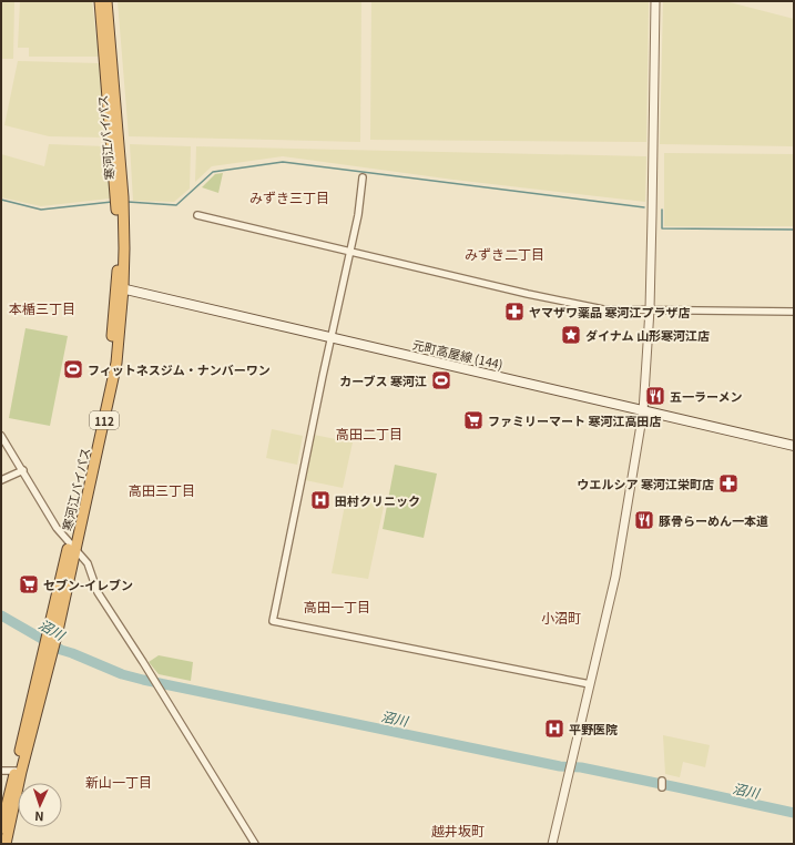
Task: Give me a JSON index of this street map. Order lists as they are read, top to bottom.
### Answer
{
  "streets": {
    "highway": ["寒河江バイパス", "112"],
    "main road": ["元町高屋線 (144)"]
  },
  "crossings": [
    ["寒河江バイパス", "元町高屋線 (144)"]
  ],
  "districts": [
    "みずき三丁目",
    "みずき二丁目",
    "本楯三丁目",
    "高田二丁目",
    "高田三丁目",
    "高田一丁目",
    "小沼町",
    "新山一丁目",
    "越井坂町"
  ],
  "water": ["沼川"],
  "places": {
    "pharmacy": ["ヤマザワ薬品 寒河江プラザ店", "ウエルシア 寒河江栄町店"],
    "place": ["ダイナム 山形寒河江店"],
    "sports": ["フィットネスジム・ナンバーワン", "カーブス 寒河江"],
    "restaurant": ["五一ラーメン", "豚骨らーめん一本道"],
    "supermarket": ["ファミリーマート 寒河江高田店", "セブン-イレブン"],
    "hospital": ["田村クリニック", "平野医院"]
  },
  "north": "bottom"
}
